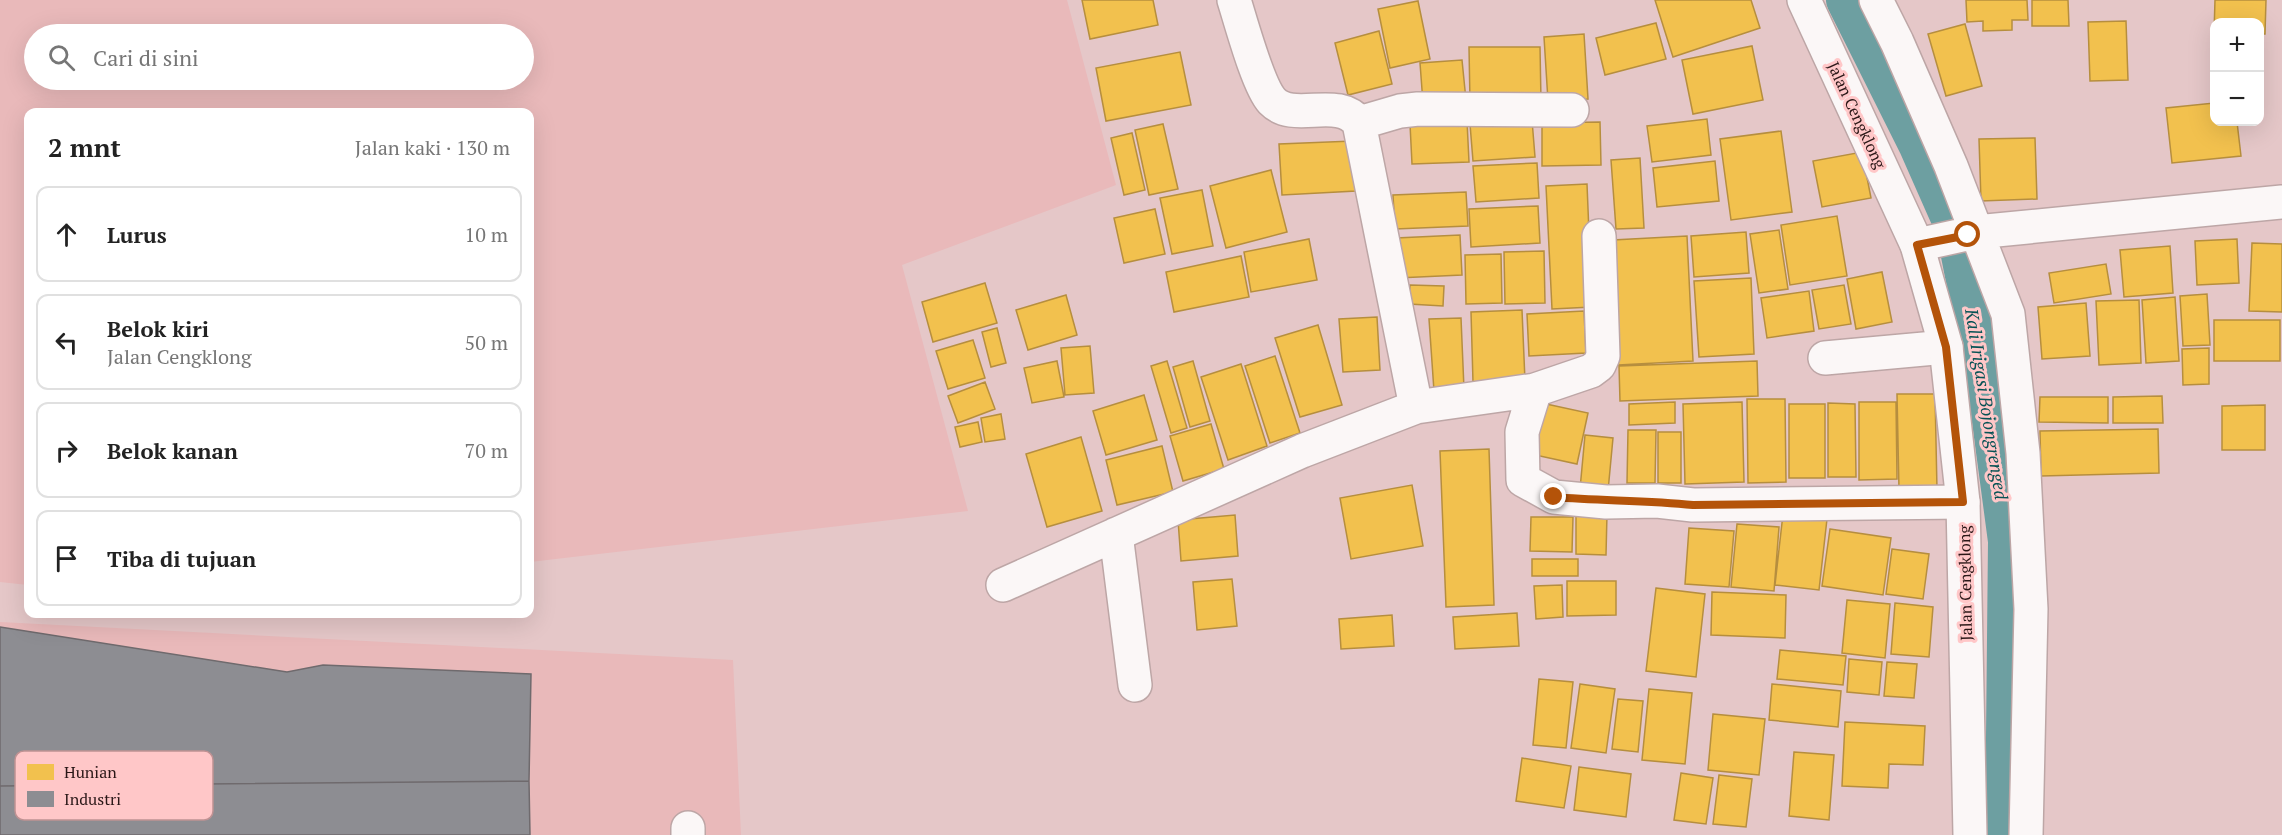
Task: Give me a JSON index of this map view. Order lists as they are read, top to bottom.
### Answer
{
  "streets": {
    "street": ["Jalan Cengklong"]
  },
  "water": ["Kali Irigasi Bojongrenged"],
  "legend": ["Hunian", "Industri"],
  "page": {
    "map_buttons": ["+", "−"],
    "search": "Cari di sini",
    "heading": ["2 mnt", "Jalan kaki · 130 m"],
    "list": [
      ["Lurus", "10 m"],
      ["Belok kiri", "Jalan Cengklong", "50 m"],
      ["Belok kanan", "70 m"],
      "Tiba di tujuan"
    ]
  }
}
